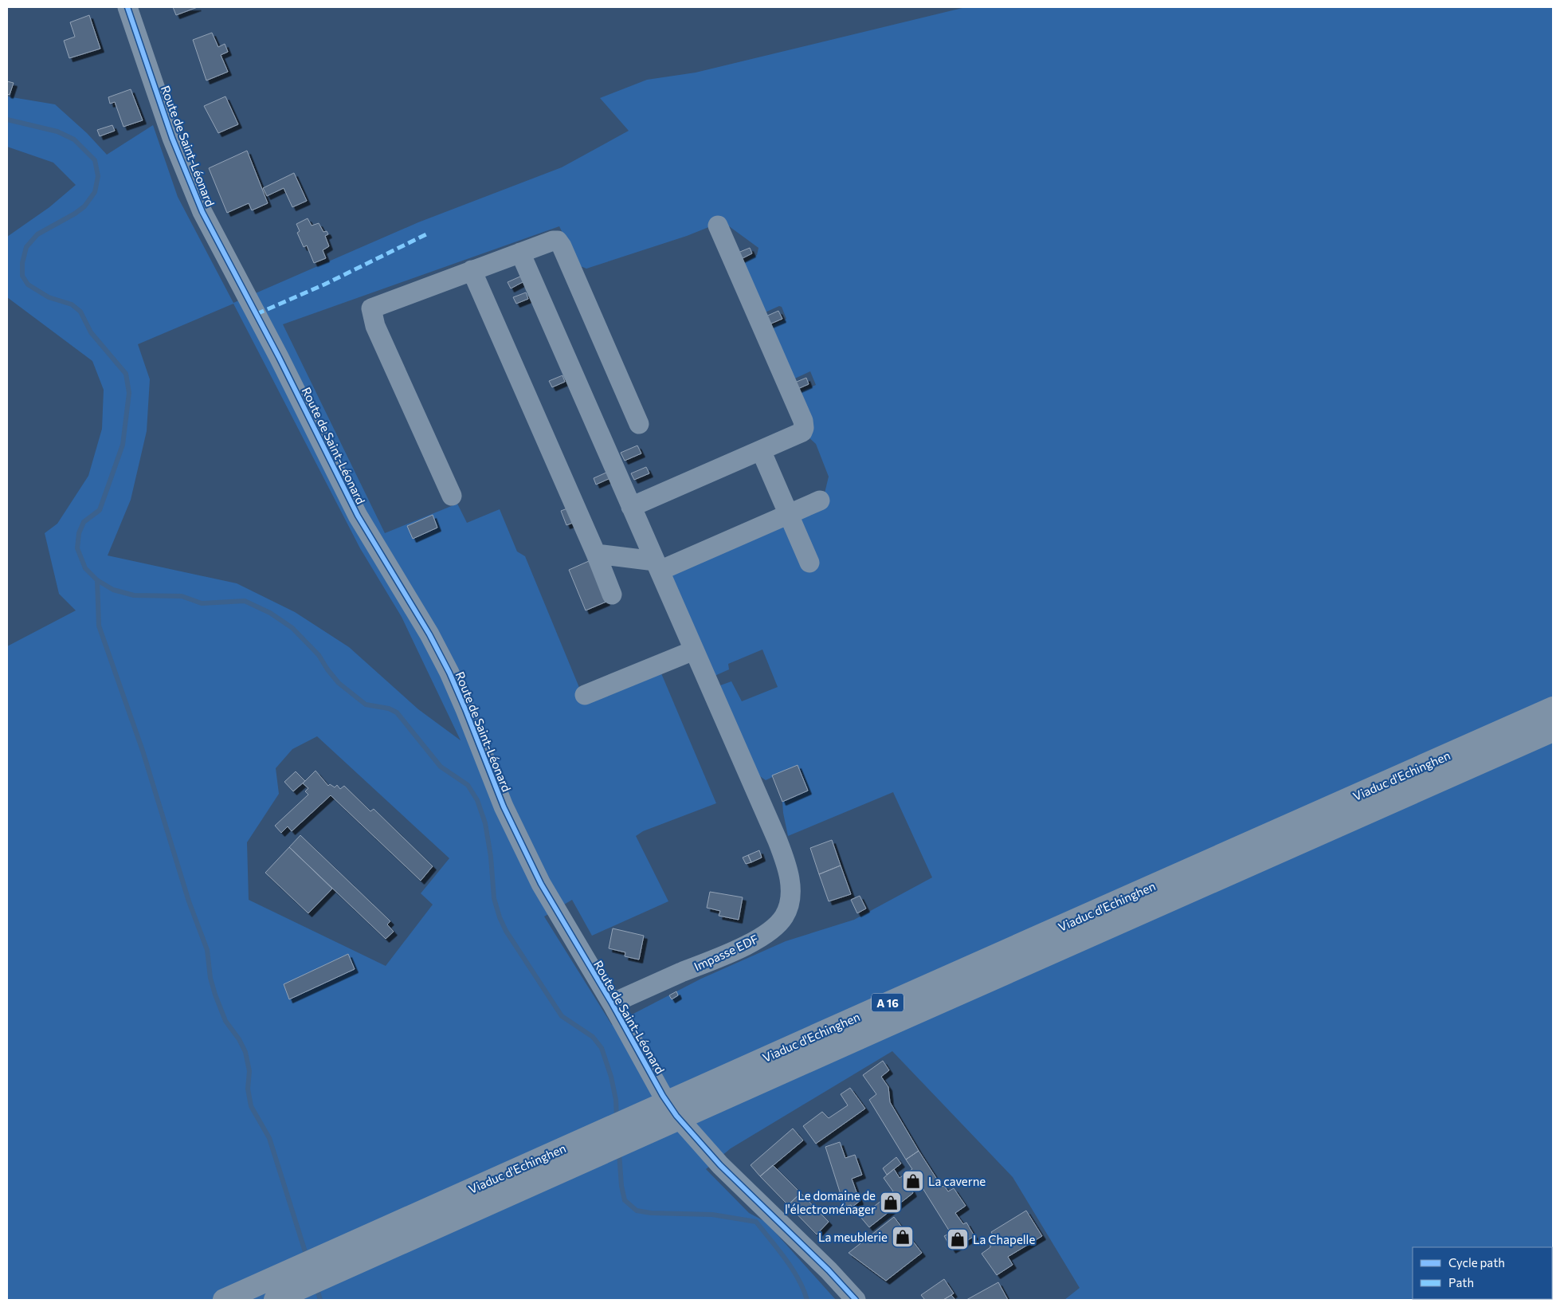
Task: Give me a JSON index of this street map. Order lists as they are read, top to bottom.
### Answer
{
  "streets": {
    "highway": ["Viaduc d'Echinghen", "A 16"],
    "street": ["Route de Saint-Léonard", "Impasse EDF"]
  },
  "crossings": [
    ["Route de Saint-Léonard", "Impasse EDF"]
  ],
  "places": {
    "shop": [
      "La caverne",
      "Le domaine de l'électroménager",
      "La meublerie",
      "La Chapelle"
    ]
  },
  "legend": ["Cycle path", "Path"]
}
